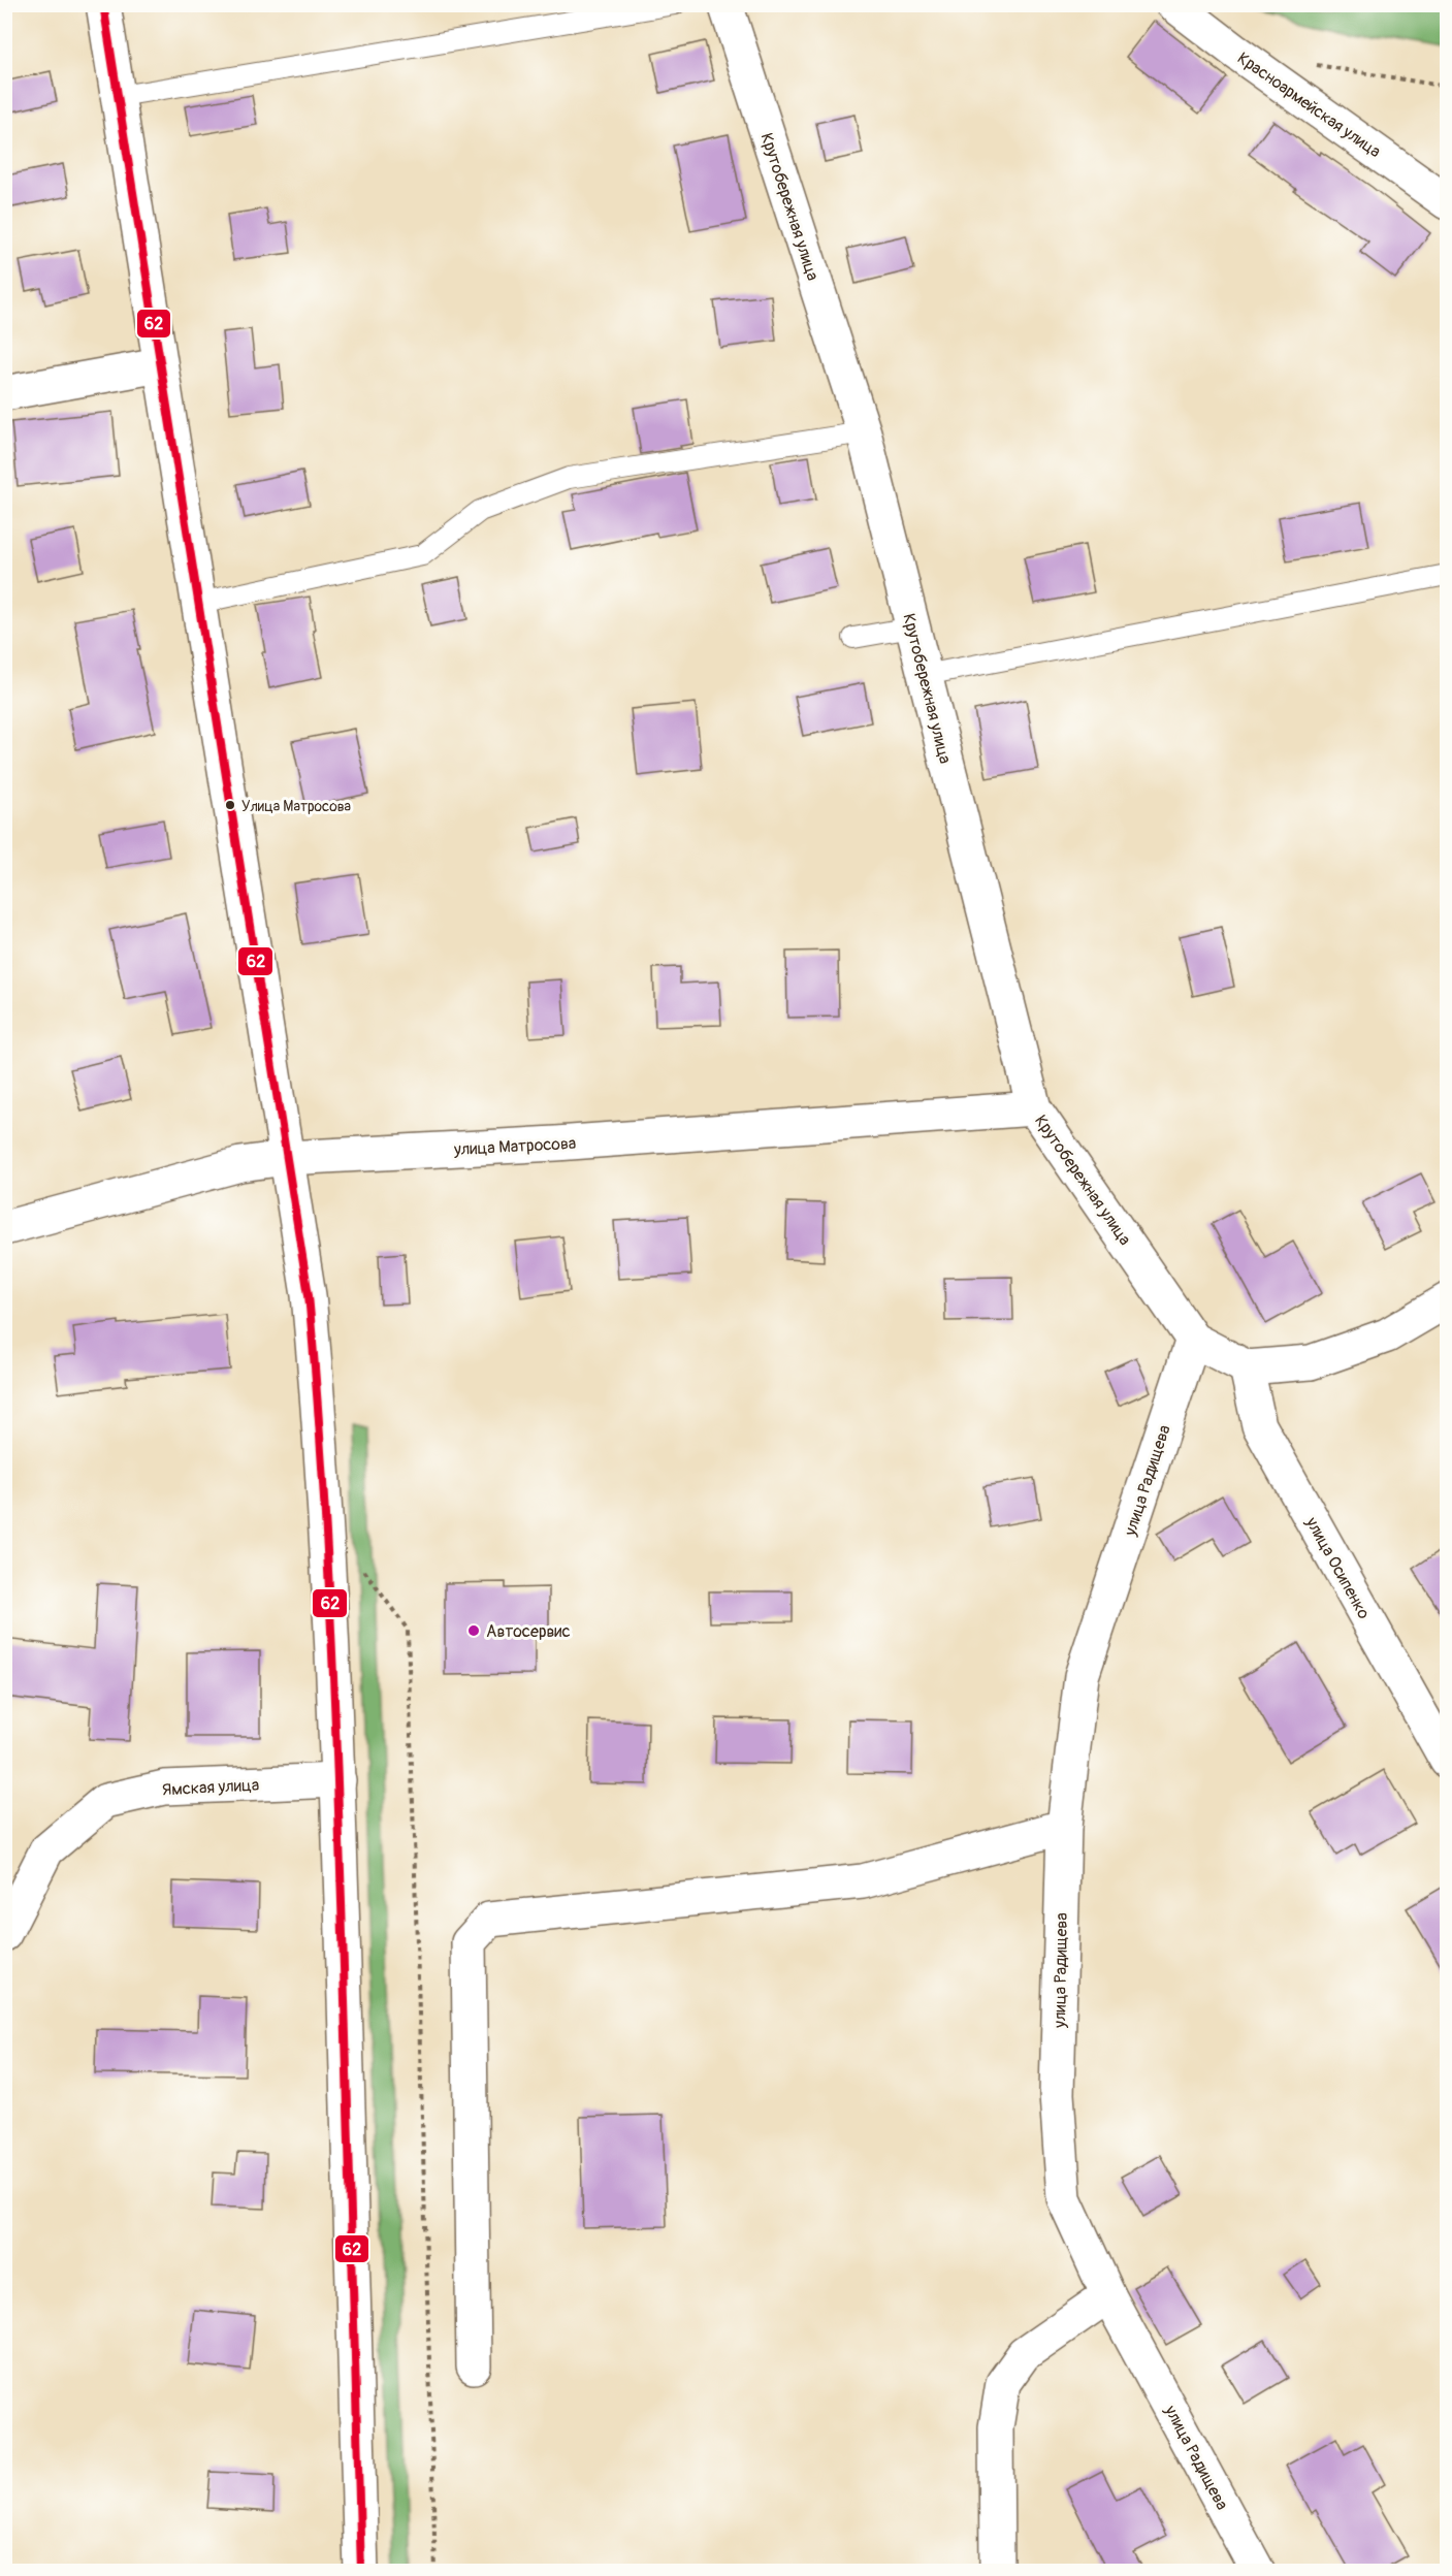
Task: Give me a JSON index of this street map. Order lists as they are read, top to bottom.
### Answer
{
  "streets": {
    "street": [
      "Красноармейская улица",
      "Крутобережная улица",
      "улица Матросова",
      "улица Радищева",
      "улица Осипенко",
      "Ямская улица"
    ]
  },
  "crossings": [
    ["Крутобережная улица", "улица Матросова"],
    ["Крутобережная улица", "улица Радищева"]
  ],
  "places": ["Улица Матросова", "Автосервис"],
  "lines": ["transit line 62"]
}
